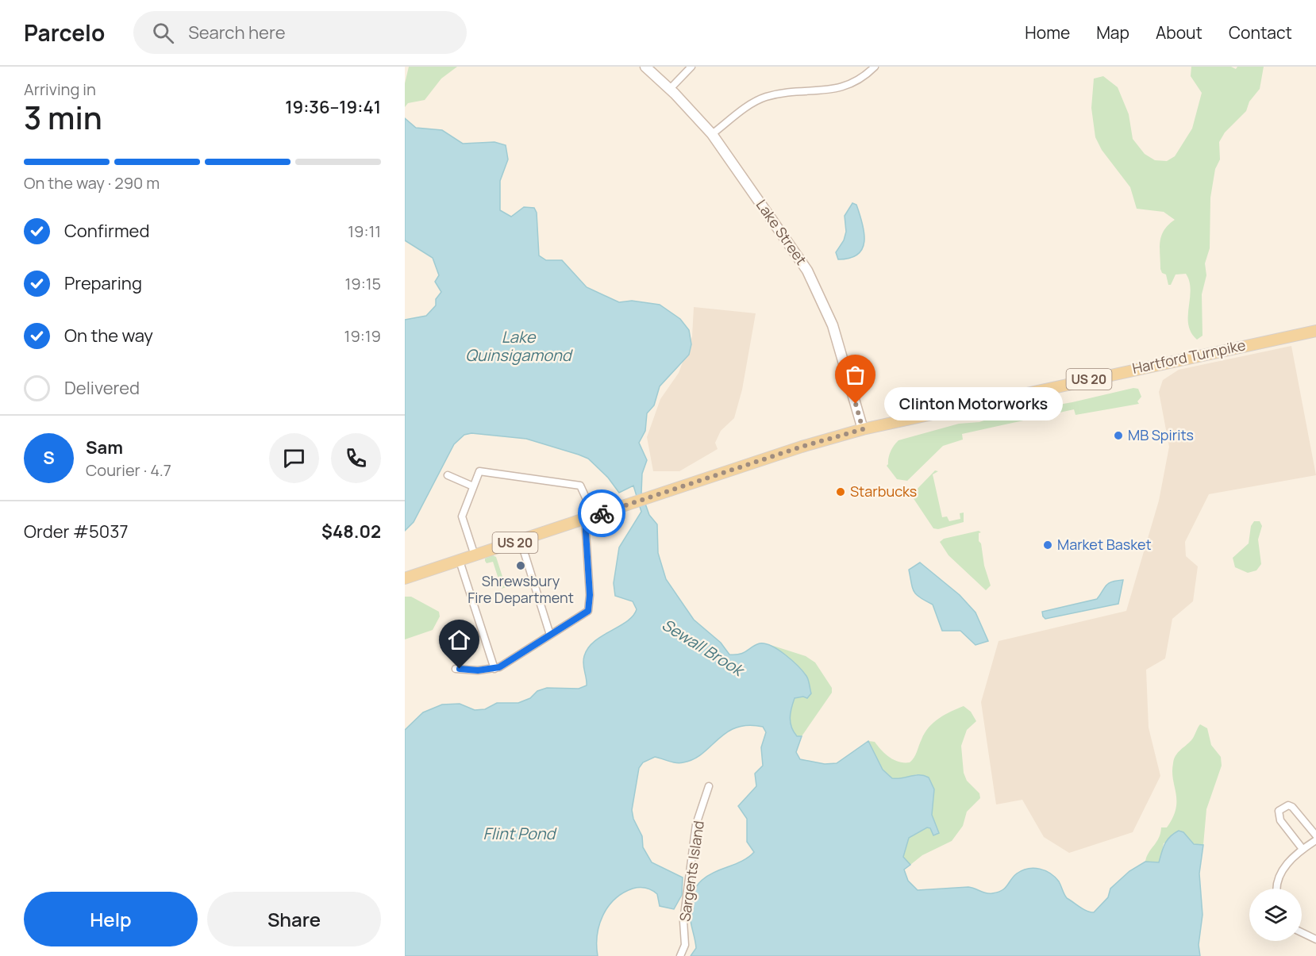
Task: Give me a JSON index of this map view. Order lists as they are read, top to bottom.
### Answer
{
  "streets": {
    "main road": ["Lake Street", "Hartford Turnpike", "US 20"],
    "street": ["Sargents Island"]
  },
  "crossings": [
    ["Lake Street", "Hartford Turnpike"]
  ],
  "water": ["Lake Quinsigamond", "Sewall Brook", "Flint Pond"],
  "places": [
    "Clinton Motorworks",
    "MB Spirits",
    "Starbucks",
    "Market Basket",
    "Shrewsbury Fire Department"
  ],
  "page": {
    "header": "Parcelo",
    "search": "Search here",
    "nav": [
      "Home",
      "Map",
      "About",
      "Contact"
    ],
    "heading": ["3 min", "Arriving in", "19:36–19:41"],
    "panel": [
      "Sam",
      "Courier · 4.7",
      "Order #5037",
      "$48.02"
    ],
    "bar": "On the way · 290 m",
    "list": [
      ["Confirmed", "19:11"],
      ["Preparing", "19:15"],
      ["On the way", "19:19"],
      "Delivered"
    ],
    "bubble": "Clinton Motorworks",
    "round": "S",
    "buttons": ["Help", "Share"]
  }
}
